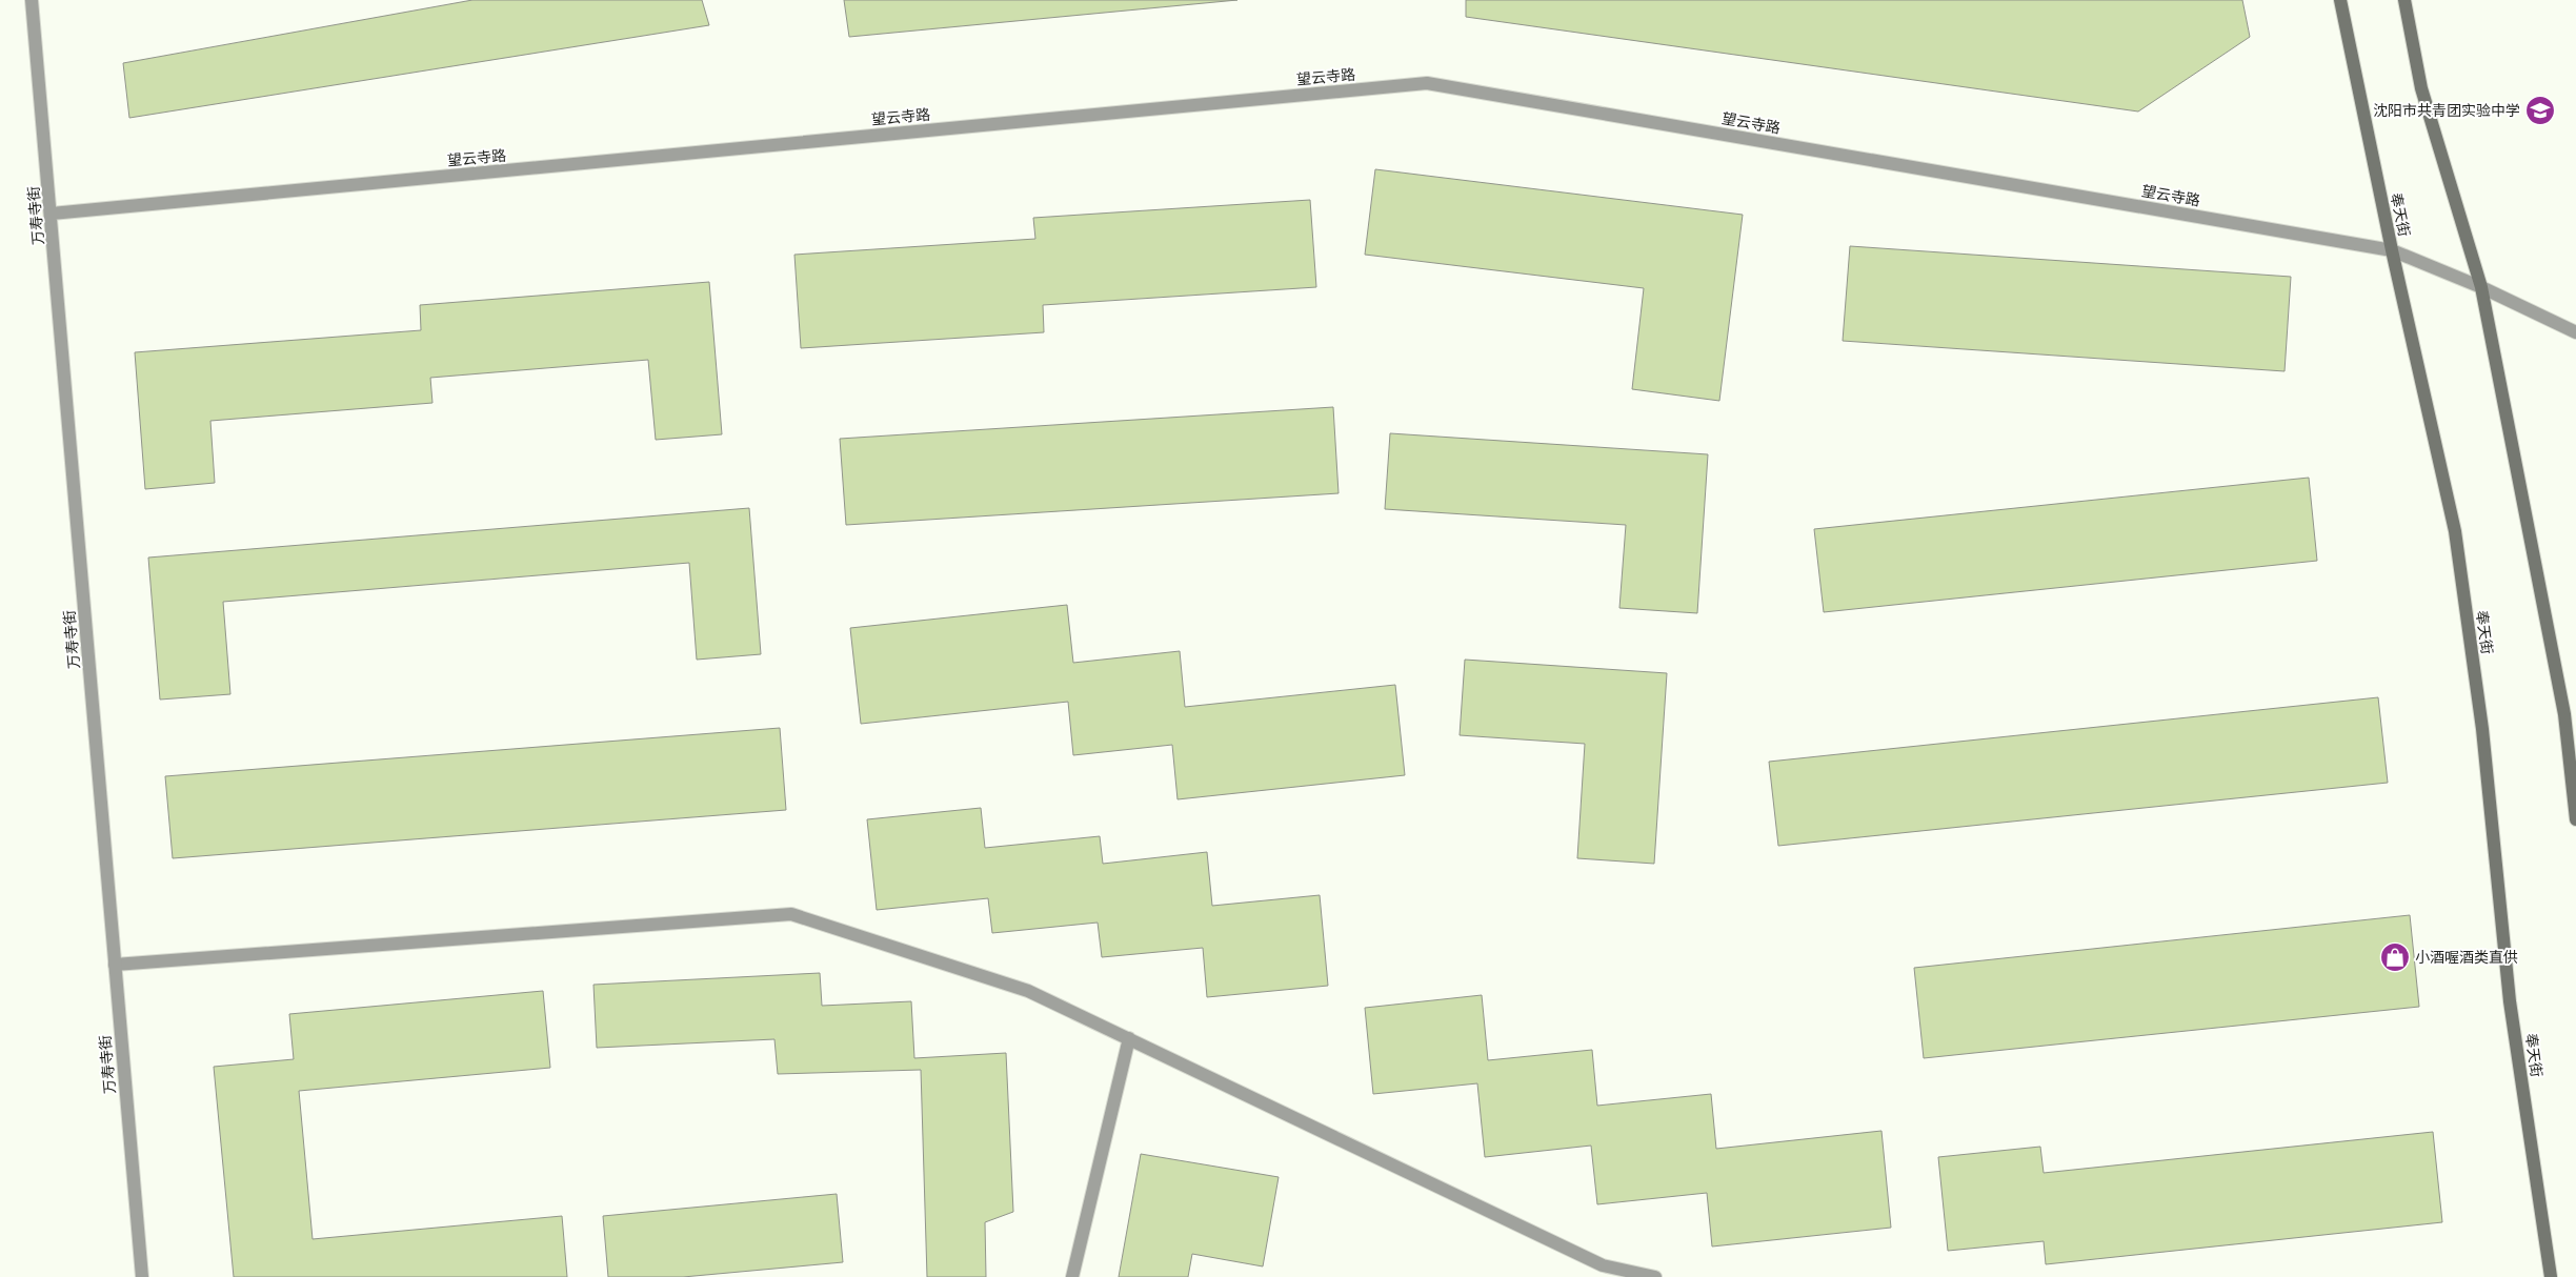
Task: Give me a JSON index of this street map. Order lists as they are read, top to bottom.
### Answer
{
  "streets": {
    "main road": ["奉天街"],
    "street": ["望云寺路", "万寿寺街"]
  },
  "crossings": [
    ["望云寺路", "奉天街"],
    ["望云寺路", "万寿寺街"]
  ],
  "places": {
    "school or university": ["沈阳市共青团实验中学"],
    "shop": ["小酒喔酒类直供"]
  }
}
